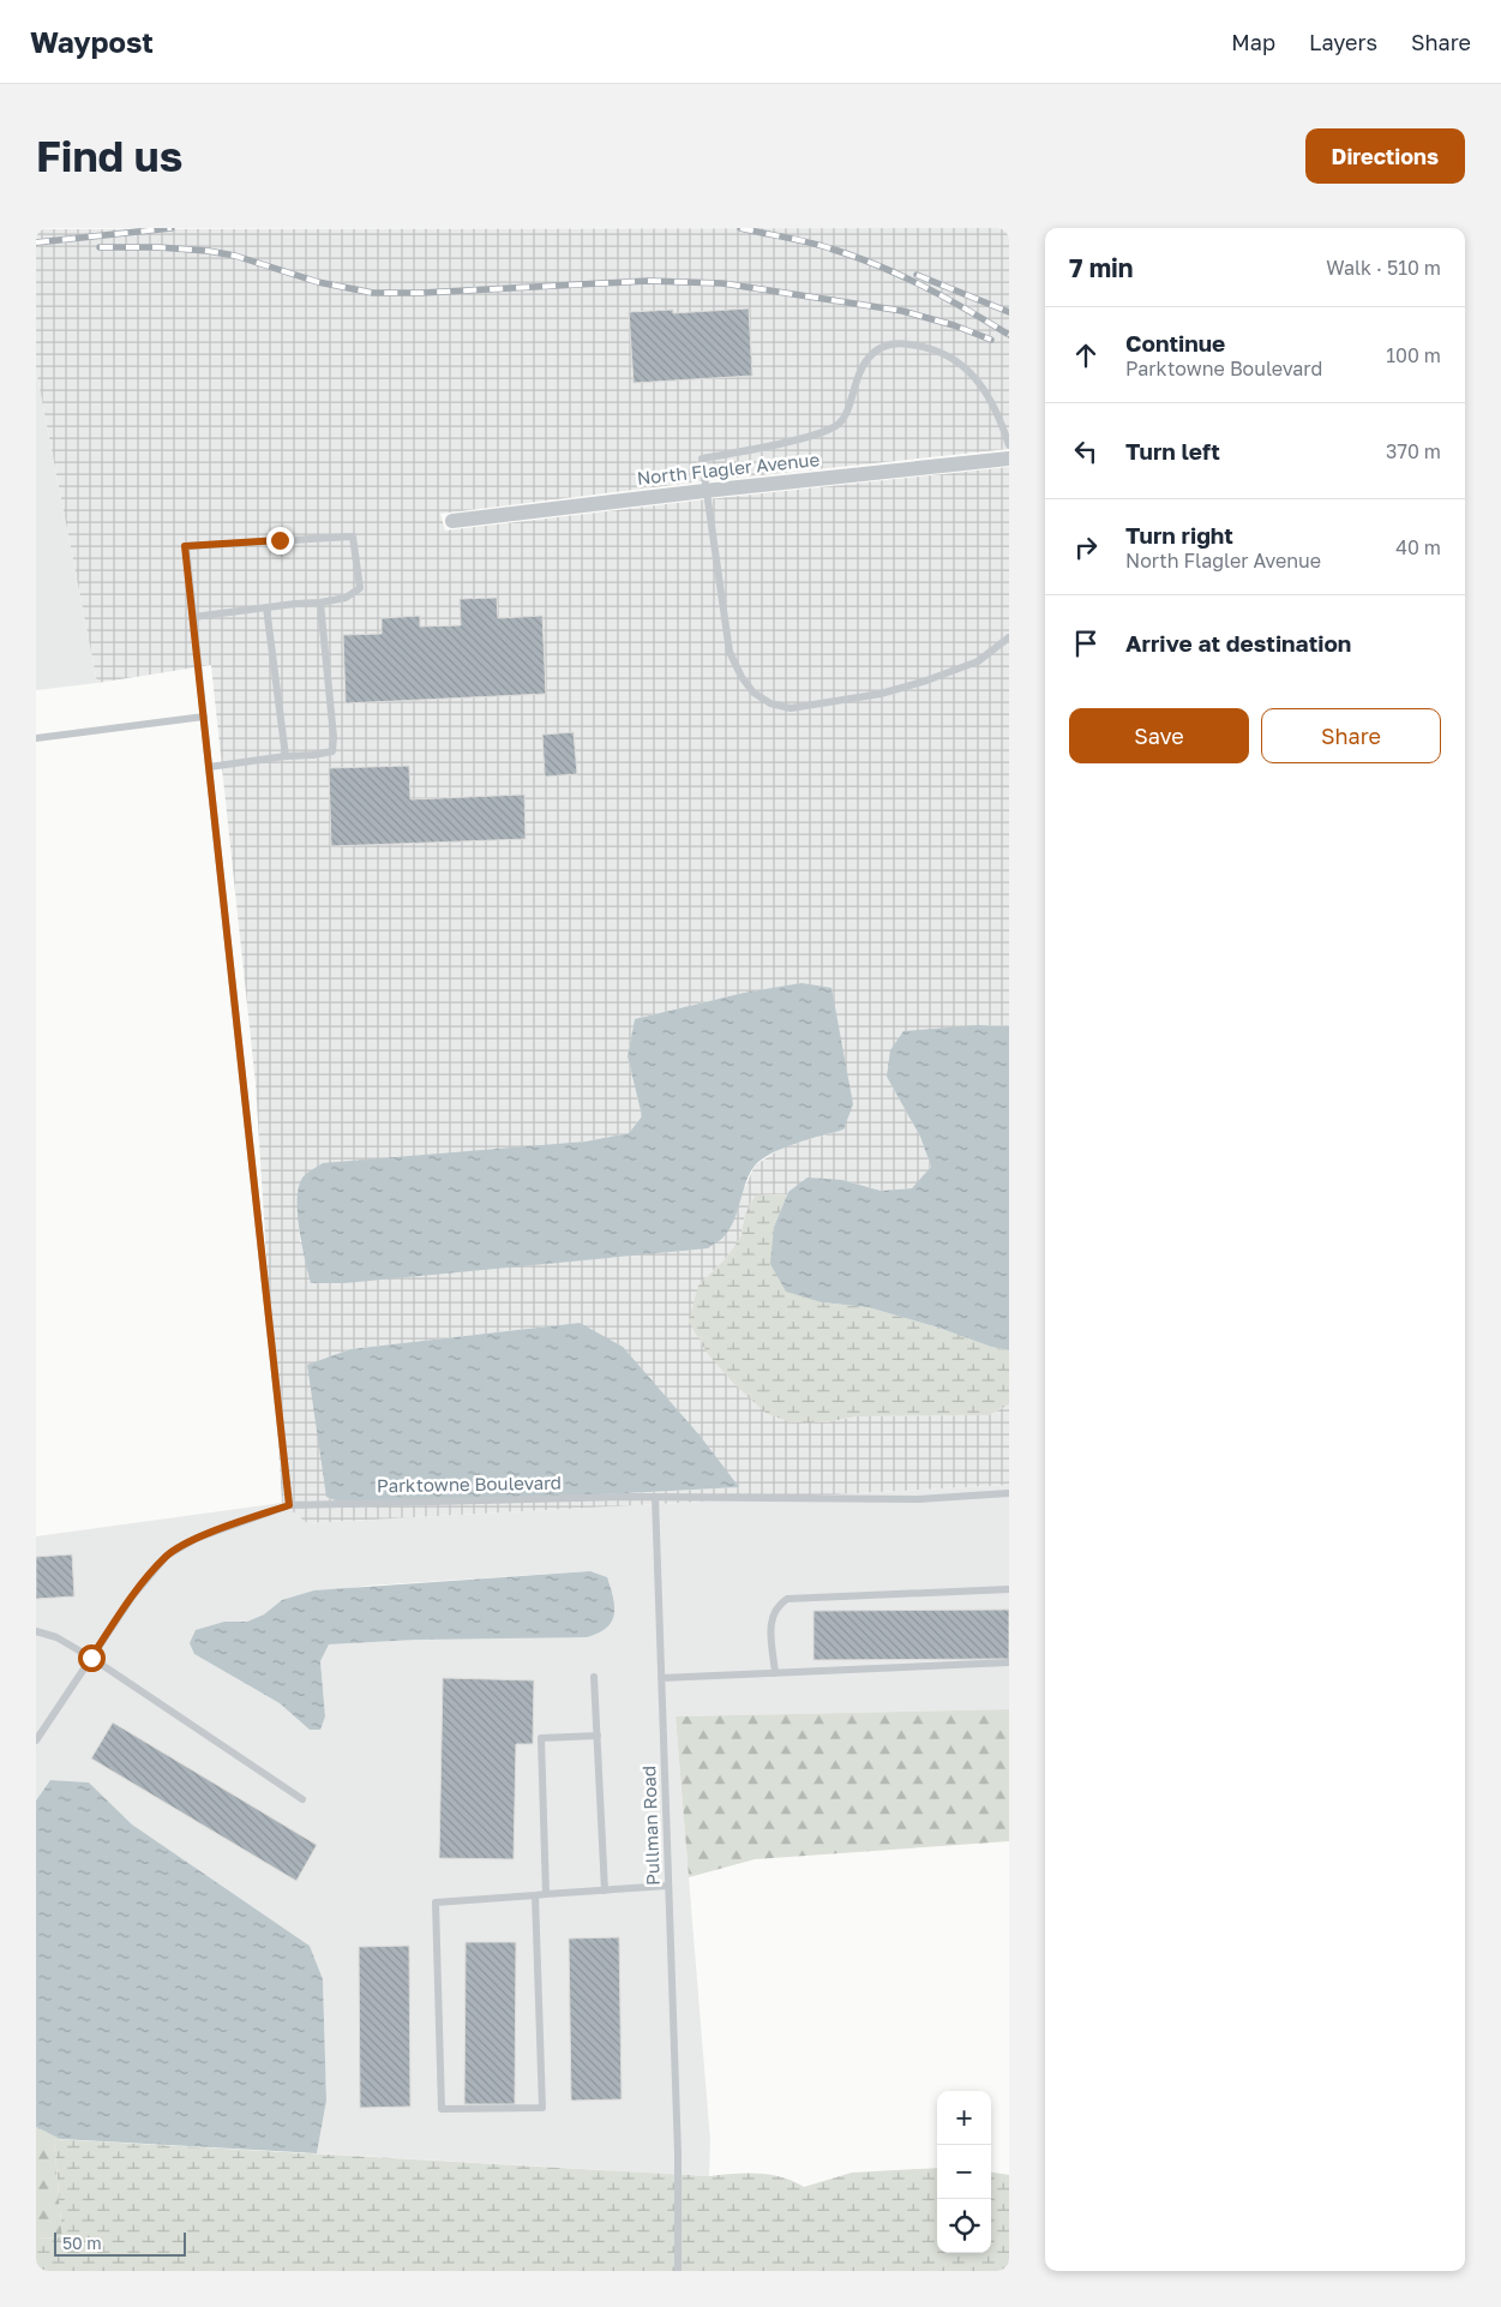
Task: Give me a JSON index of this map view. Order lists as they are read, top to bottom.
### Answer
{
  "streets": {
    "street": ["North Flagler Avenue"],
    "lane": ["Parktowne Boulevard", "Pullman Road"]
  },
  "crossings": [
    ["Parktowne Boulevard", "Pullman Road"]
  ],
  "scale_bar": "50 m",
  "page": {
    "header": "Waypost",
    "nav": ["Map", "Layers", "Share"],
    "buttons": [
      "Directions",
      ["Save", "Share"]
    ],
    "title": "Find us",
    "heading": ["7 min", "Walk · 510 m"],
    "list": [
      ["Continue", "Parktowne Boulevard", "100 m"],
      ["Turn left", "370 m"],
      ["Turn right", "North Flagler Avenue", "40 m"],
      "Arrive at destination"
    ],
    "map_buttons": ["+", "−"],
    "scale": "50 m"
  }
}
